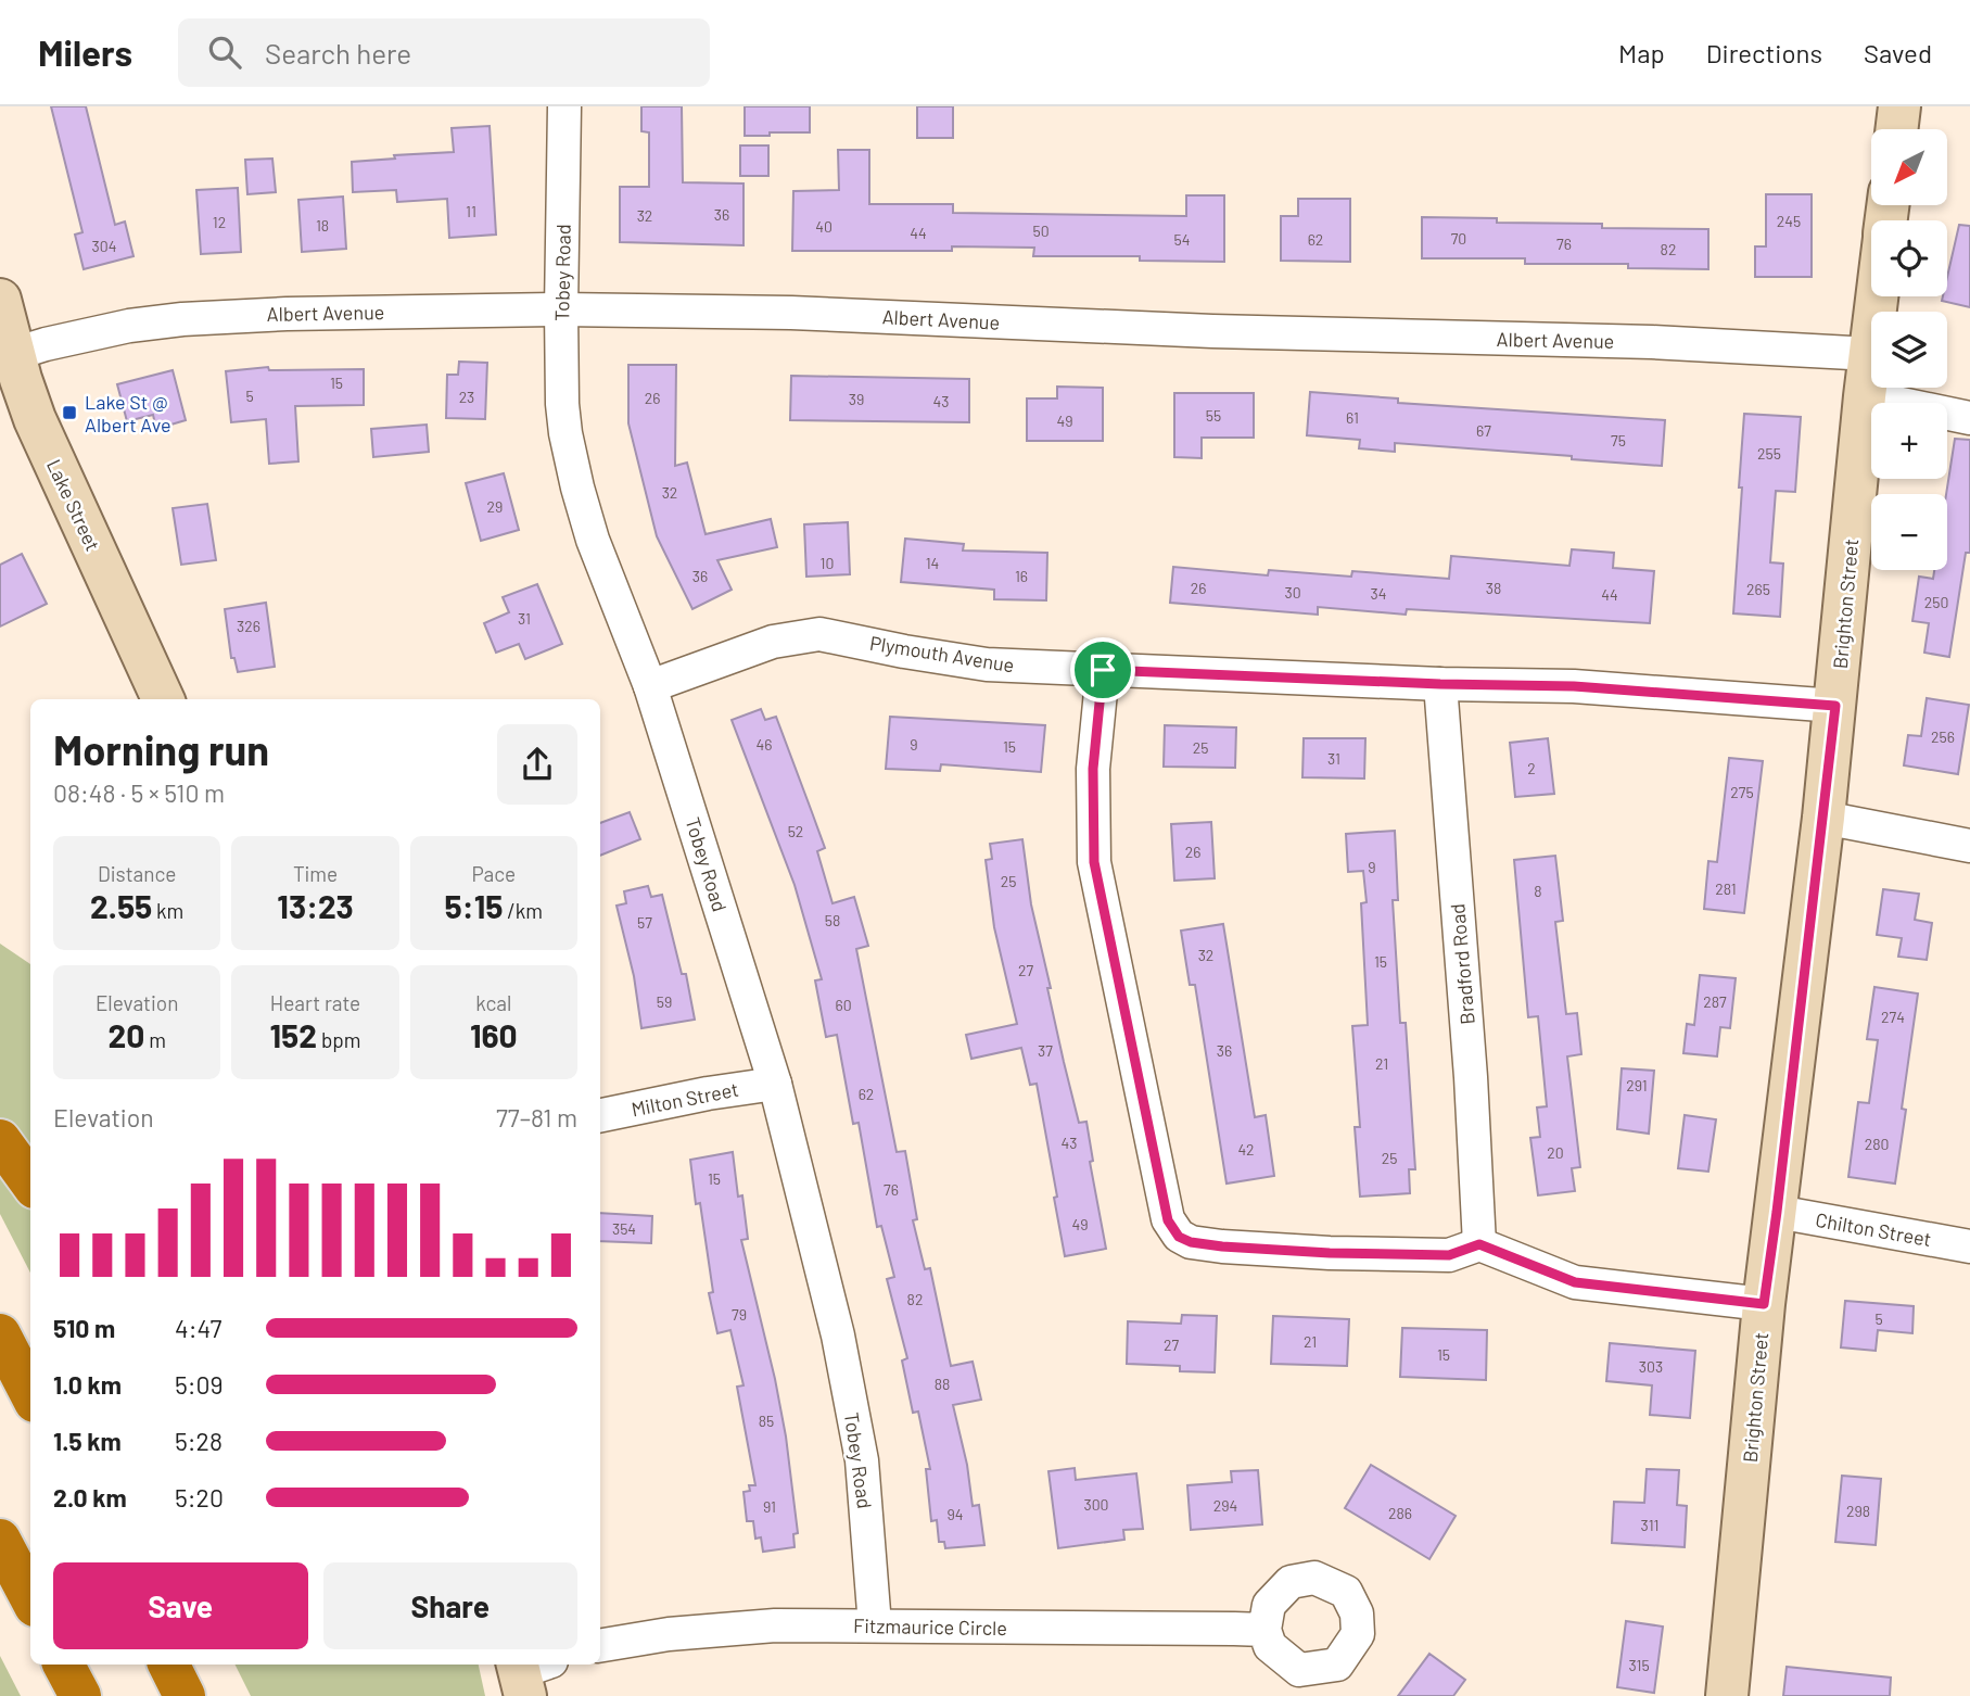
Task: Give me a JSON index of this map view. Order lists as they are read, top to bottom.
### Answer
{
  "streets": {
    "main road": ["Lake Street", "Brighton Street"],
    "street": [
      "Tobey Road",
      "Albert Avenue",
      "Plymouth Avenue",
      "Bradford Road",
      "Milton Street",
      "Chilton Street",
      "Fitzmaurice Circle"
    ]
  },
  "crossings": [
    ["Tobey Road", "Albert Avenue"],
    ["Tobey Road", "Plymouth Avenue"],
    ["Tobey Road", "Milton Street"],
    ["Tobey Road", "Fitzmaurice Circle"],
    ["Albert Avenue", "Lake Street"],
    ["Albert Avenue", "Brighton Street"],
    ["Brighton Street", "Plymouth Avenue"],
    ["Brighton Street", "Chilton Street"],
    ["Plymouth Avenue", "Bradford Road"]
  ],
  "places": {
    "transit": ["Lake St @ Albert Ave"]
  },
  "house_numbers": [
    "11",
    "36",
    "32",
    "245",
    "12",
    "18",
    "40",
    "50",
    "44",
    "70",
    "54",
    "62",
    "76",
    "304",
    "82",
    "15",
    "5",
    "23",
    "26",
    "39",
    "43",
    "55",
    "61",
    "49",
    "67",
    "75",
    "255",
    "32",
    "29",
    "10",
    "14",
    "36",
    "16",
    "26",
    "38",
    "265",
    "30",
    "34",
    "44",
    "250",
    "31",
    "326",
    "256",
    "46",
    "9",
    "15",
    "25",
    "31",
    "2",
    "275",
    "52",
    "26",
    "9",
    "25",
    "281",
    "8",
    "58",
    "57",
    "32",
    "15",
    "27",
    "59",
    "287",
    "60",
    "274",
    "37",
    "36",
    "21",
    "291",
    "62",
    "43",
    "280",
    "42",
    "20",
    "25",
    "15",
    "76",
    "49",
    "354",
    "82",
    "79",
    "5",
    "21",
    "27",
    "15",
    "303",
    "88",
    "85",
    "300",
    "294",
    "91",
    "298",
    "286",
    "94",
    "311",
    "315"
  ],
  "north": "bottom left",
  "page": {
    "header": "Milers",
    "search": "Search here",
    "nav": ["Map", "Directions", "Saved"],
    "map_buttons": ["+", "−"],
    "heading": ["Morning run", "08:48 · 5 × 510 m"],
    "stats": [
      ["Distance", "2.55 km"],
      ["Time", "13:23"],
      ["Pace", "5:15 /km"],
      ["Elevation", "20 m"],
      ["Heart rate", "152 bpm"],
      ["kcal", "160"]
    ],
    "chart": ["Elevation", "77–81 m"],
    "list": [
      {
        "name": "510 m",
        "note": "4:47"
      },
      {
        "name": "1.0 km",
        "note": "5:09"
      },
      {
        "name": "1.5 km",
        "note": "5:28"
      },
      {
        "name": "2.0 km",
        "note": "5:20"
      }
    ],
    "buttons": ["Save", "Share"]
  }
}
